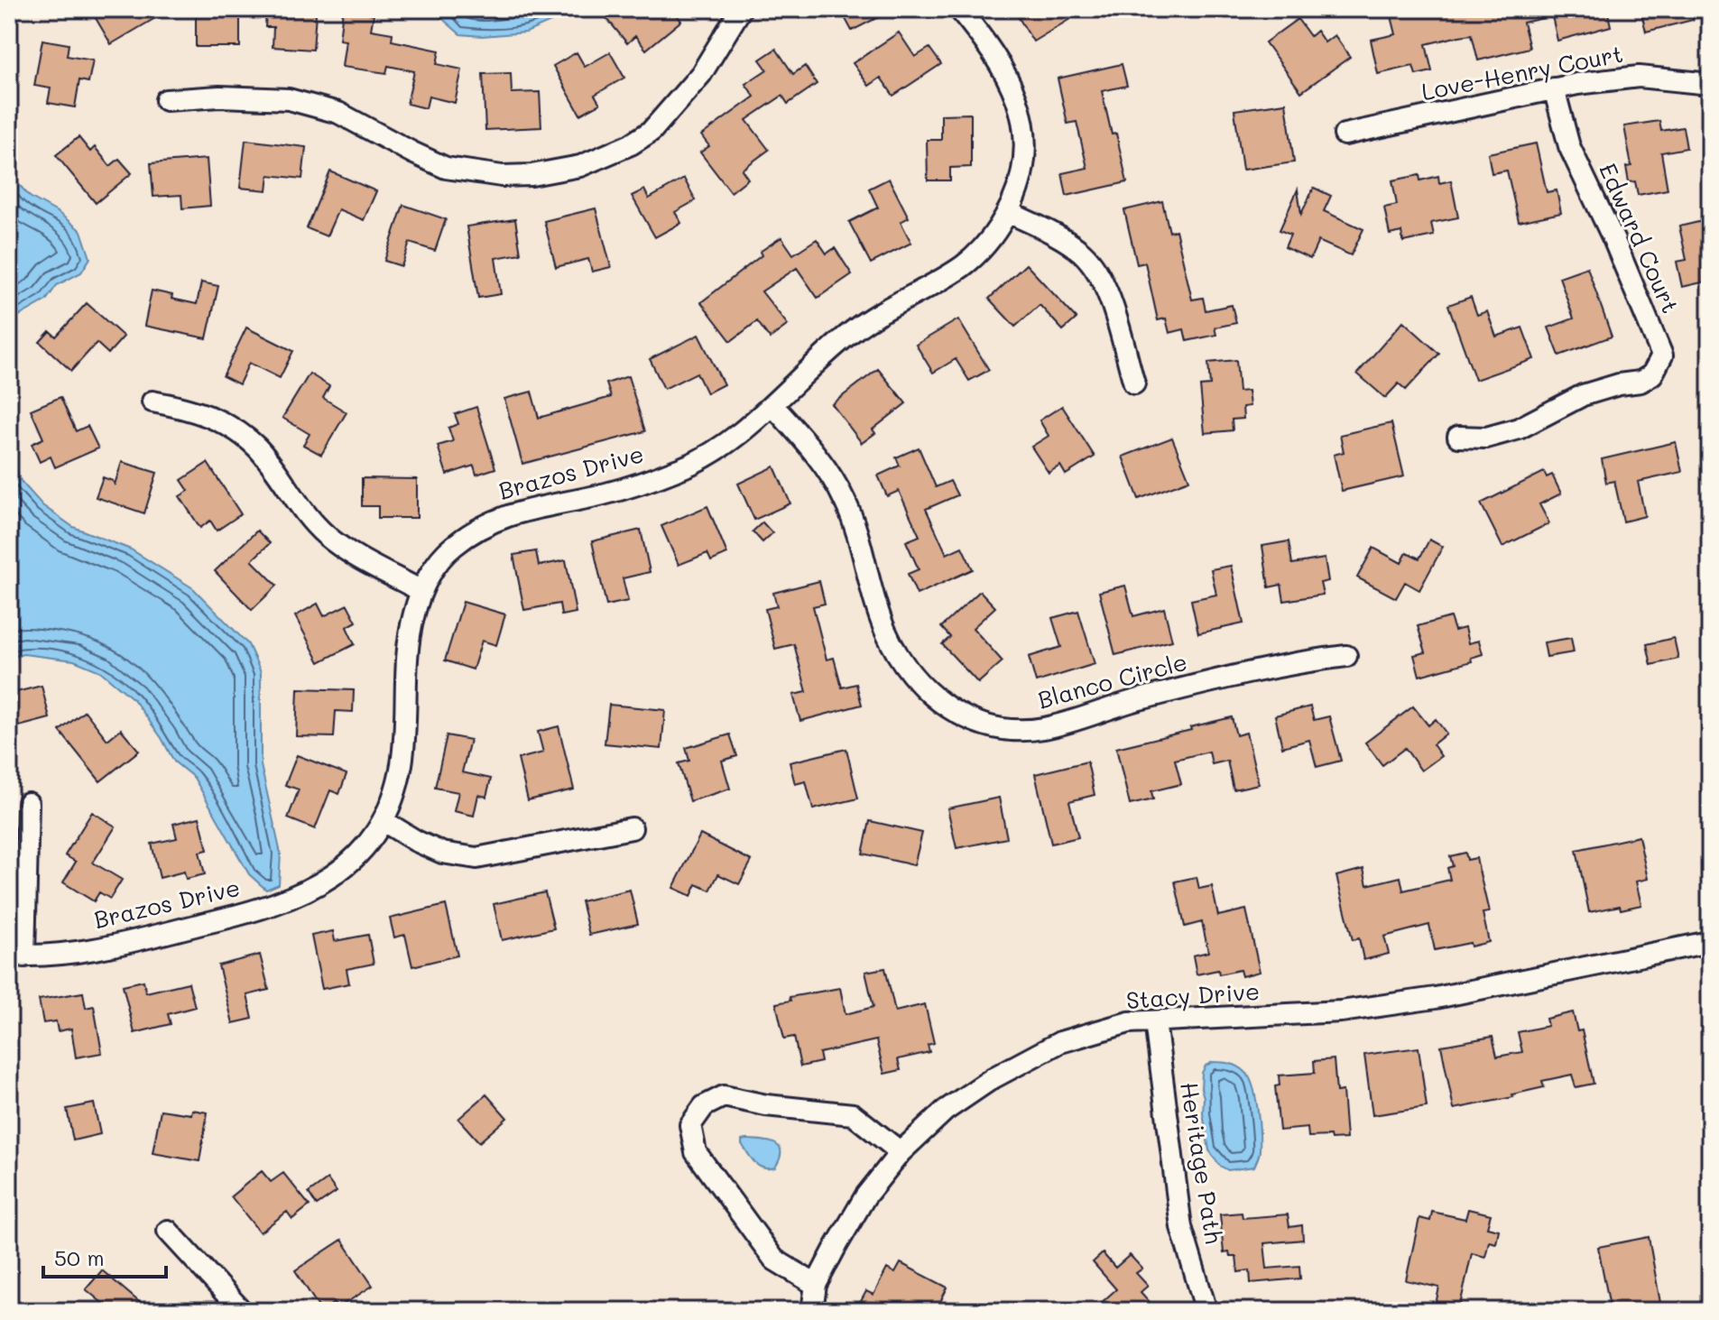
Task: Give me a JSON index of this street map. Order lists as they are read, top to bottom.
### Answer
{
  "streets": {
    "street": [
      "Love-Henry Court",
      "Edward Court",
      "Brazos Drive",
      "Blanco Circle",
      "Stacy Drive",
      "Heritage Path"
    ]
  },
  "crossings": [
    ["Love-Henry Court", "Edward Court"],
    ["Brazos Drive", "Blanco Circle"],
    ["Stacy Drive", "Heritage Path"]
  ],
  "scale_bar": "50 m"
}
